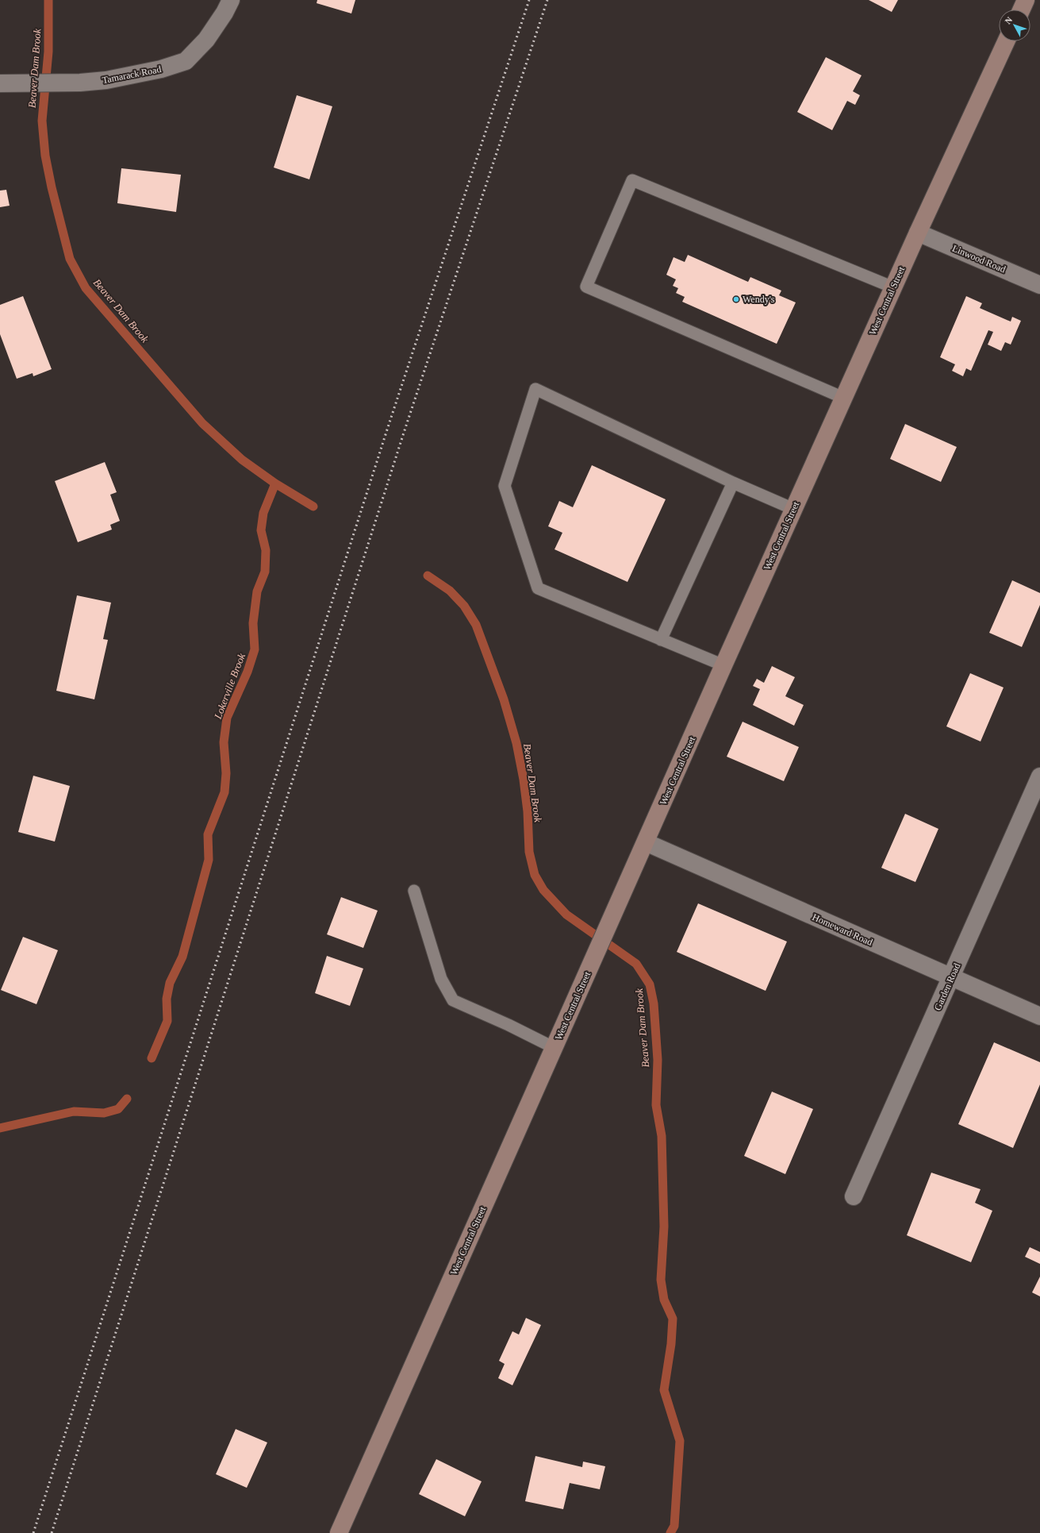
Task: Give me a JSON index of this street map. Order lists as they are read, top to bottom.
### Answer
{
  "streets": {
    "main road": ["West Central Street"],
    "street": [
      "Tamarack Road",
      "Linwood Road",
      "Homeward Road",
      "Garden Road"
    ]
  },
  "crossings": [
    ["Linwood Road", "West Central Street"],
    ["West Central Street", "Homeward Road"],
    ["Homeward Road", "Garden Road"]
  ],
  "water": ["Beaver Dam Brook", "Lokerville Brook"],
  "places": ["Wendy's"],
  "north": "top left"
}
